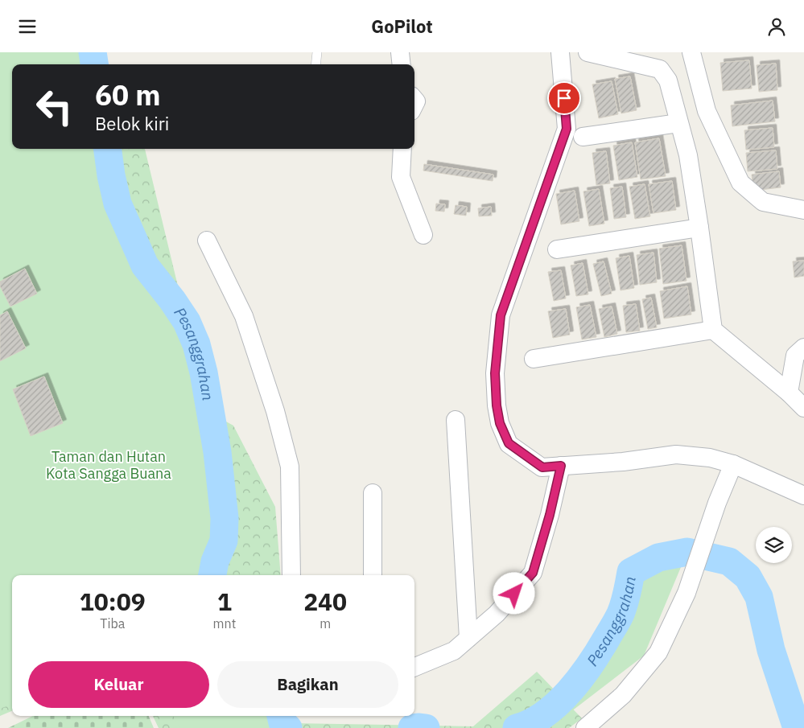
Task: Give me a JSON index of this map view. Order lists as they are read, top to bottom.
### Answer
{
  "water": ["Pesanggrahan"],
  "parks": ["Taman dan Hutan Kota Sangga Buana"],
  "page": {
    "header": "GoPilot",
    "turn": ["60 m", "Belok kiri"],
    "eta": [
      "10:09",
      "Tiba",
      "1",
      "mnt",
      "240",
      "m"
    ],
    "buttons": ["Keluar", "Bagikan"]
  }
}
